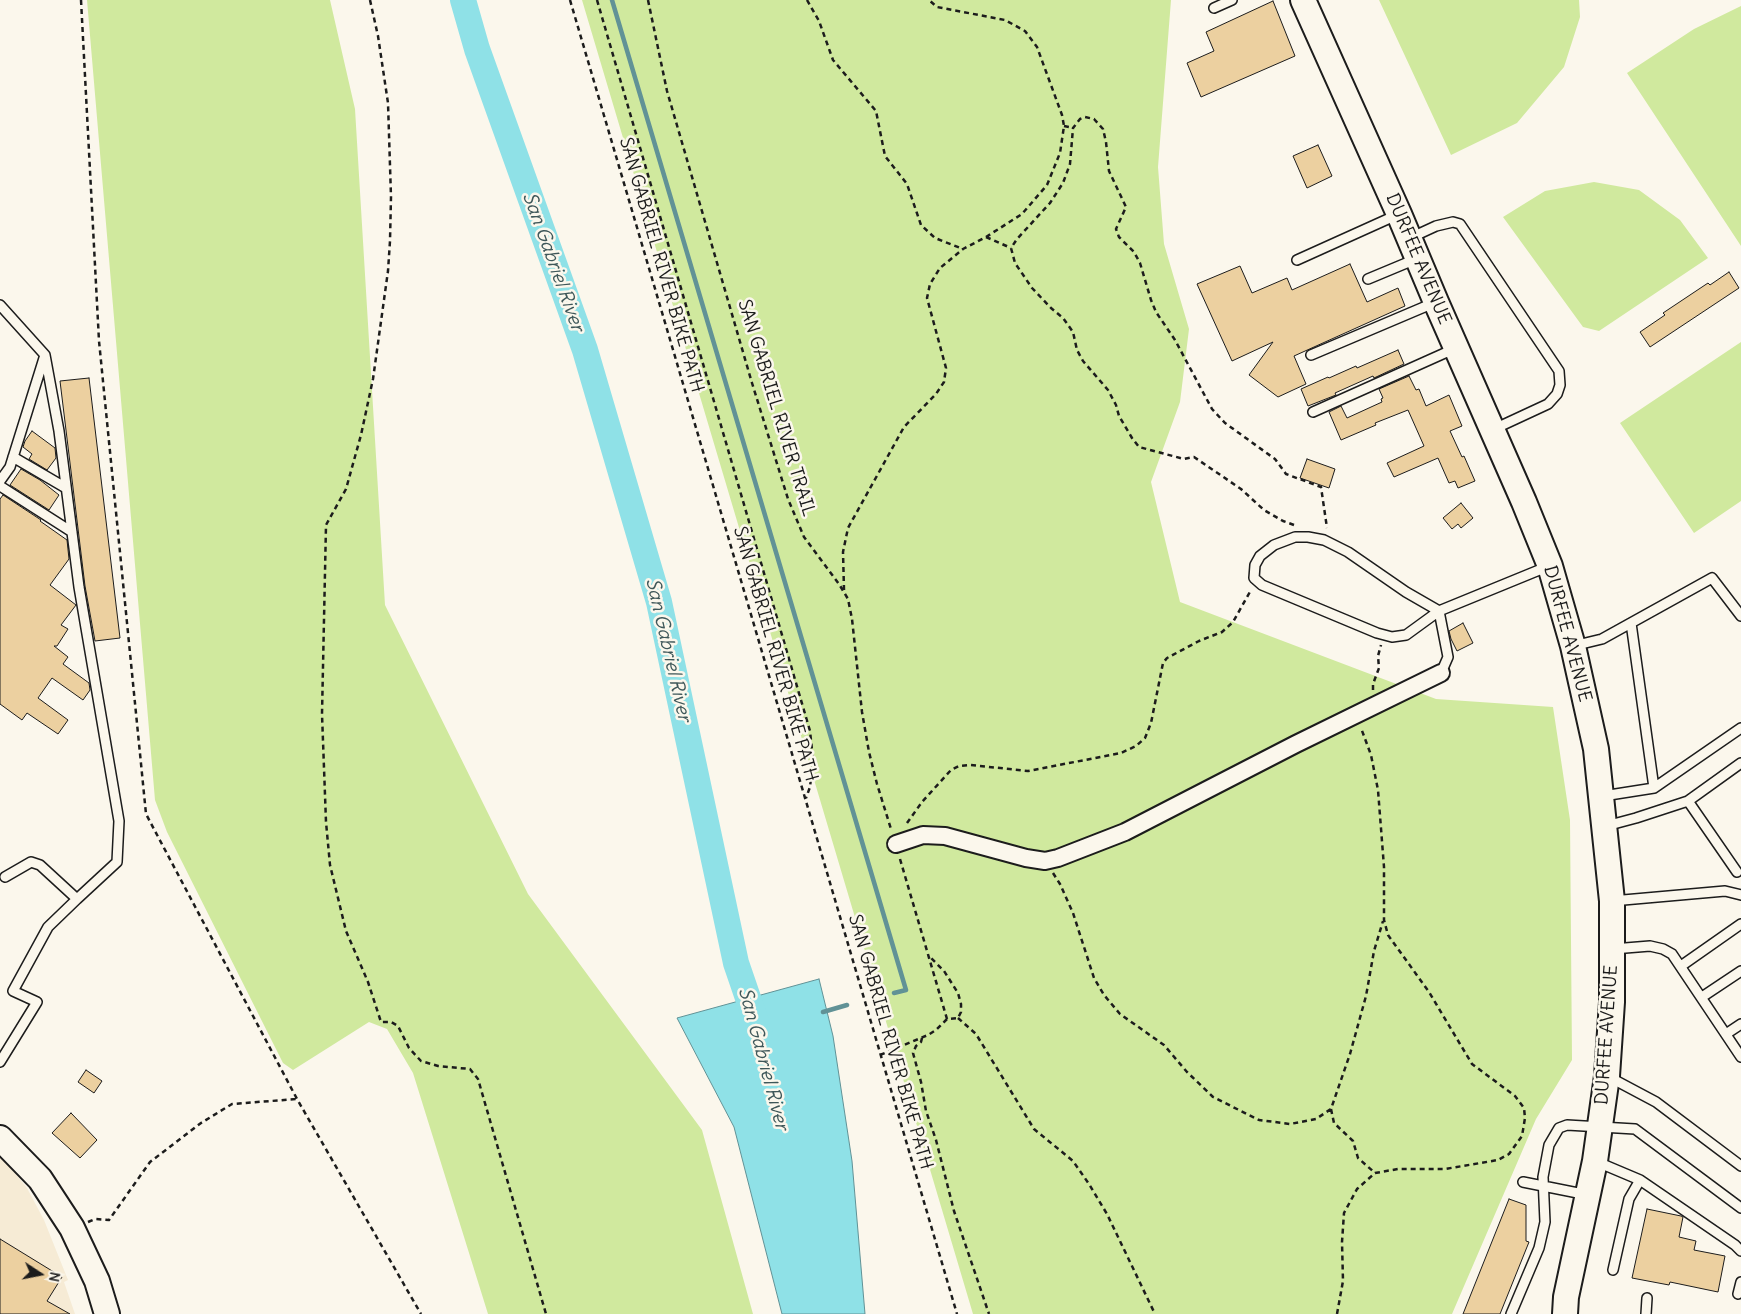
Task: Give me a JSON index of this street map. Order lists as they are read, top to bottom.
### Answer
{
  "streets": {
    "main road": ["DURFEE AVENUE"],
    "path": ["SAN GABRIEL RIVER BIKE PATH", "SAN GABRIEL RIVER TRAIL"]
  },
  "water": ["San Gabriel River"],
  "north": "right"
}
